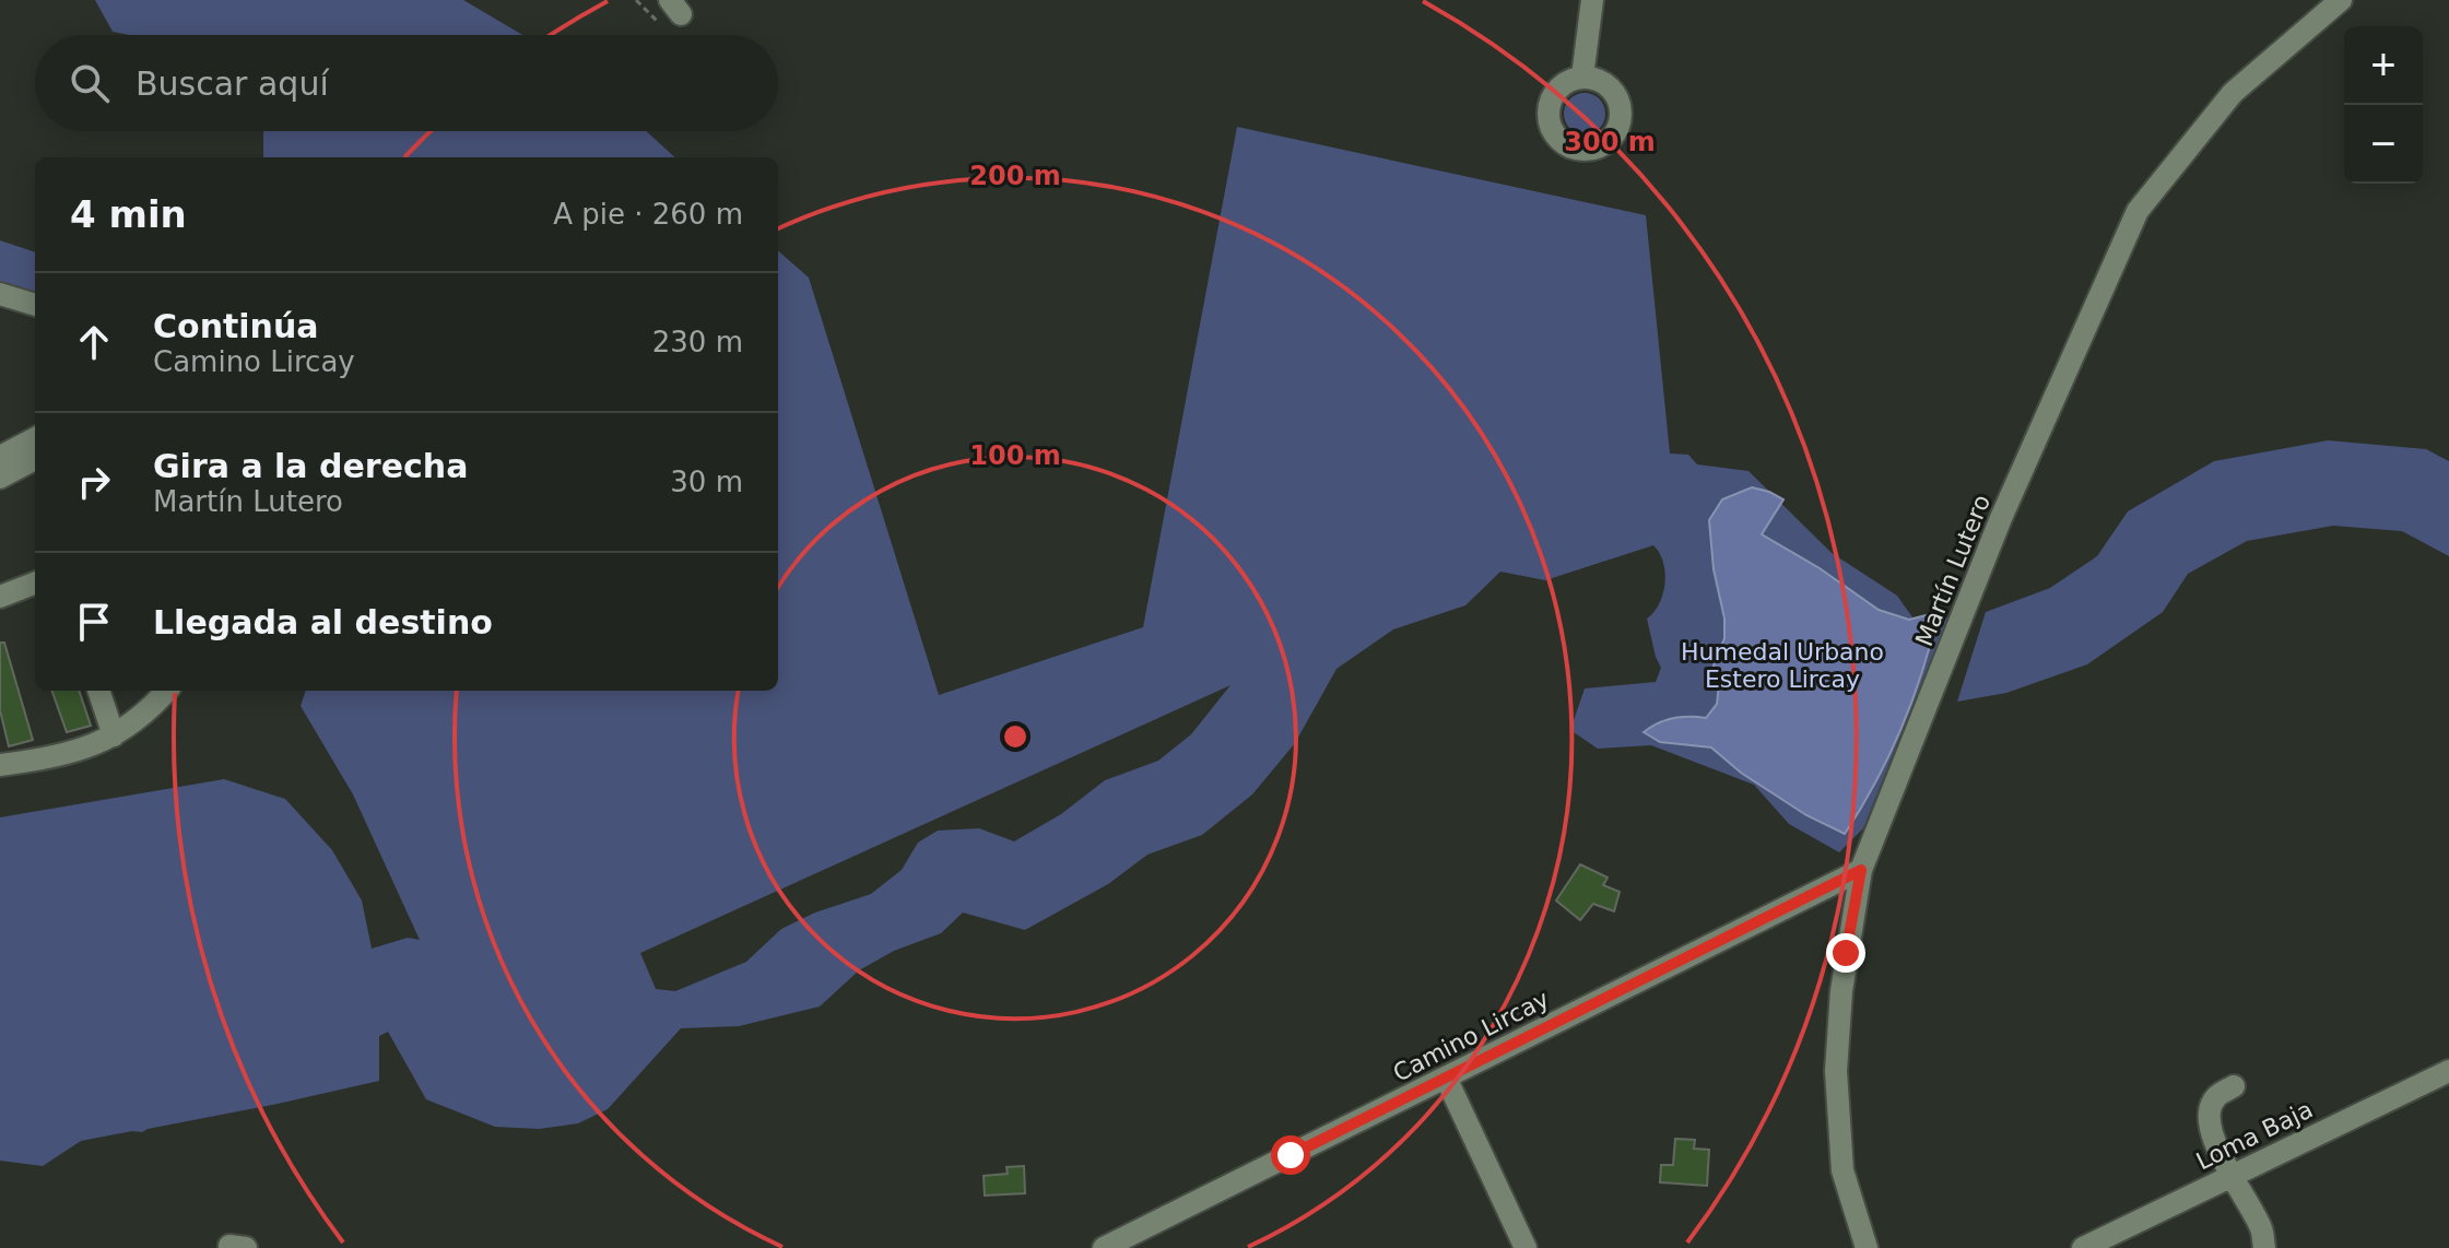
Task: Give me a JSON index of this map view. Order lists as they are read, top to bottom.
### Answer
{
  "streets": {
    "street": ["Martín Lutero", "Camino Lircay", "Loma Baja"]
  },
  "crossings": [
    ["Martín Lutero", "Camino Lircay"]
  ],
  "parks": ["Humedal Urbano Estero Lircay"],
  "page": {
    "map_buttons": ["+", "−"],
    "search": "Buscar aquí",
    "heading": ["4 min", "A pie · 260 m"],
    "list": [
      ["Continúa", "Camino Lircay", "230 m"],
      ["Gira a la derecha", "Martín Lutero", "30 m"],
      "Llegada al destino"
    ]
  },
  "rings": ["300 m", "200 m", "100 m"]
}
